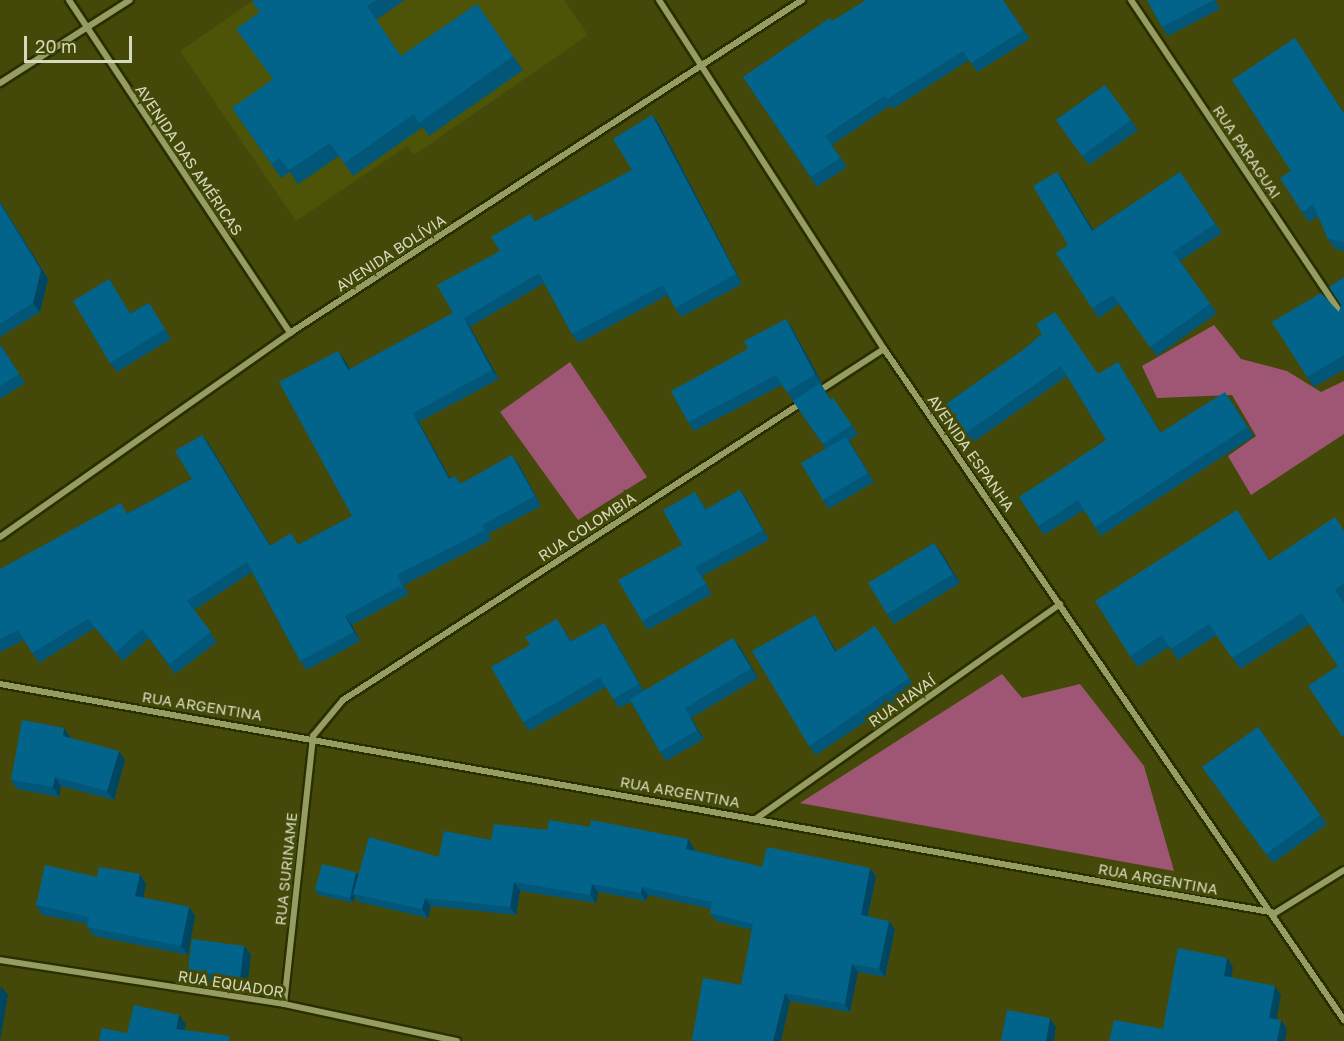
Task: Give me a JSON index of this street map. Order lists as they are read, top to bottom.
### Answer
{
  "streets": {
    "street": [
      "RUA PARAGUAI",
      "AVENIDA DAS AMÉRICAS",
      "AVENIDA BOLÍVIA",
      "AVENIDA ESPANHA",
      "RUA COLOMBIA",
      "RUA HAVAÍ",
      "RUA ARGENTINA",
      "RUA SURINAME",
      "RUA EQUADOR"
    ]
  },
  "crossings": [
    ["AVENIDA DAS AMÉRICAS", "AVENIDA BOLÍVIA"],
    ["AVENIDA BOLÍVIA", "AVENIDA ESPANHA"],
    ["AVENIDA ESPANHA", "RUA COLOMBIA"],
    ["AVENIDA ESPANHA", "RUA HAVAÍ"],
    ["AVENIDA ESPANHA", "RUA ARGENTINA"],
    ["RUA COLOMBIA", "RUA ARGENTINA"],
    ["RUA COLOMBIA", "RUA SURINAME"],
    ["RUA HAVAÍ", "RUA ARGENTINA"],
    ["RUA ARGENTINA", "RUA SURINAME"],
    ["RUA SURINAME", "RUA EQUADOR"]
  ],
  "scale_bar": "20 m"
}
